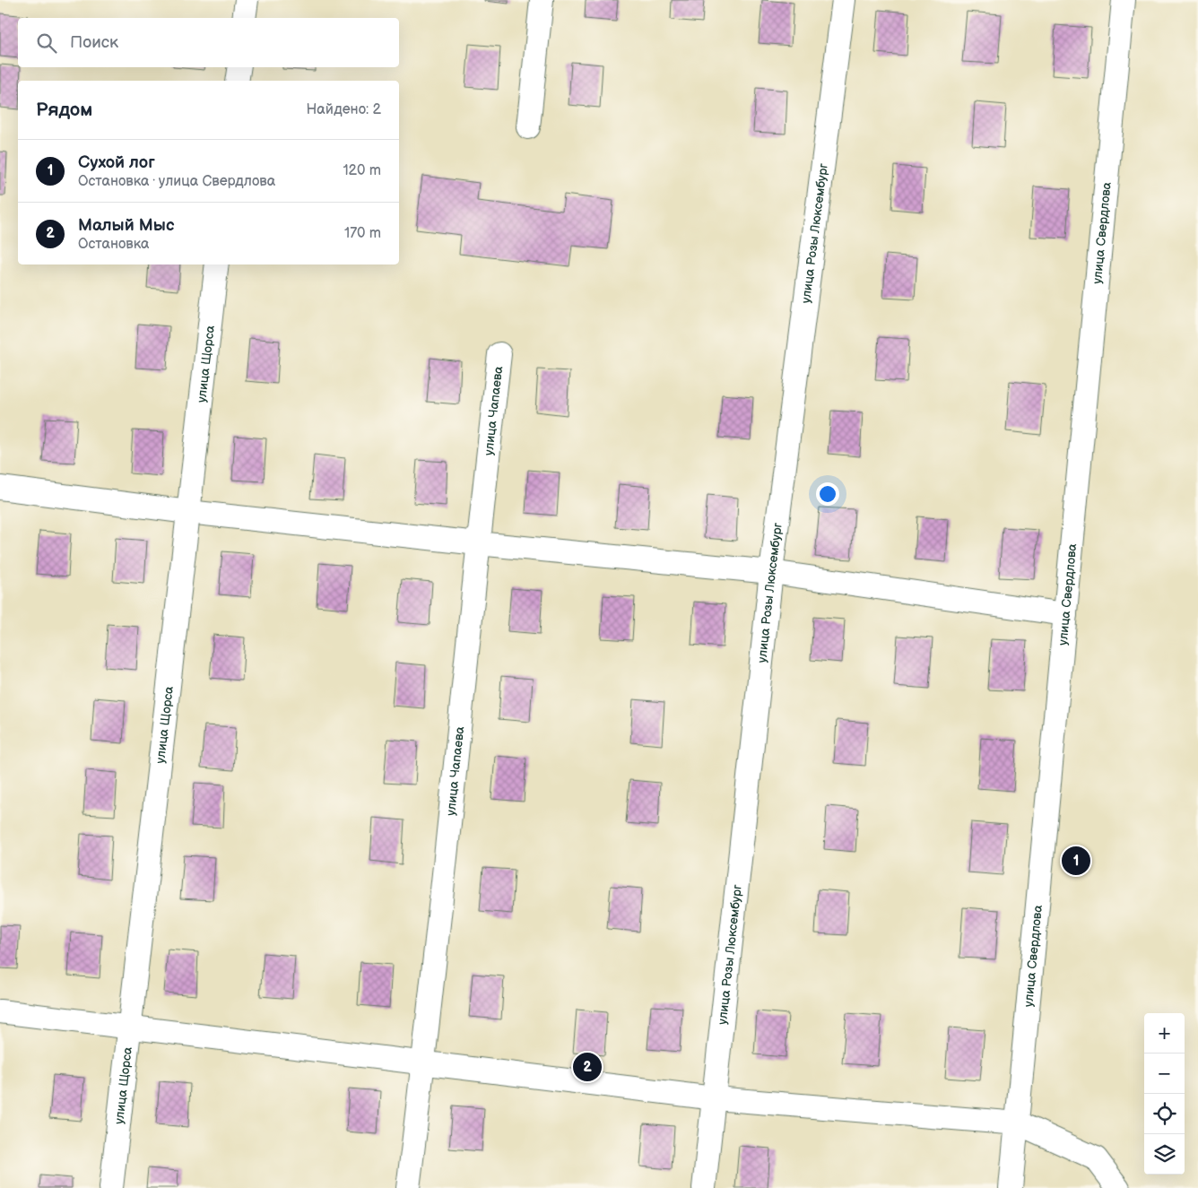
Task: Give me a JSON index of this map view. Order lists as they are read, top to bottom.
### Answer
{
  "streets": {
    "street": [
      "улица Свердлова",
      "улица Розы Люксембург",
      "улица Щорса",
      "улица Чапаева"
    ]
  },
  "page": {
    "search": "Поиск",
    "heading": ["Рядом", "Найдено: 2"],
    "list": [
      {
        "mark": "1",
        "name": "Сухой лог",
        "note": "Остановка · улица Свердлова",
        "value": "120 m"
      },
      {
        "mark": "2",
        "name": "Малый Мыс",
        "note": "Остановка",
        "value": "170 m"
      }
    ],
    "pins": ["1", "2"],
    "map_buttons": ["+", "−"]
  }
}
